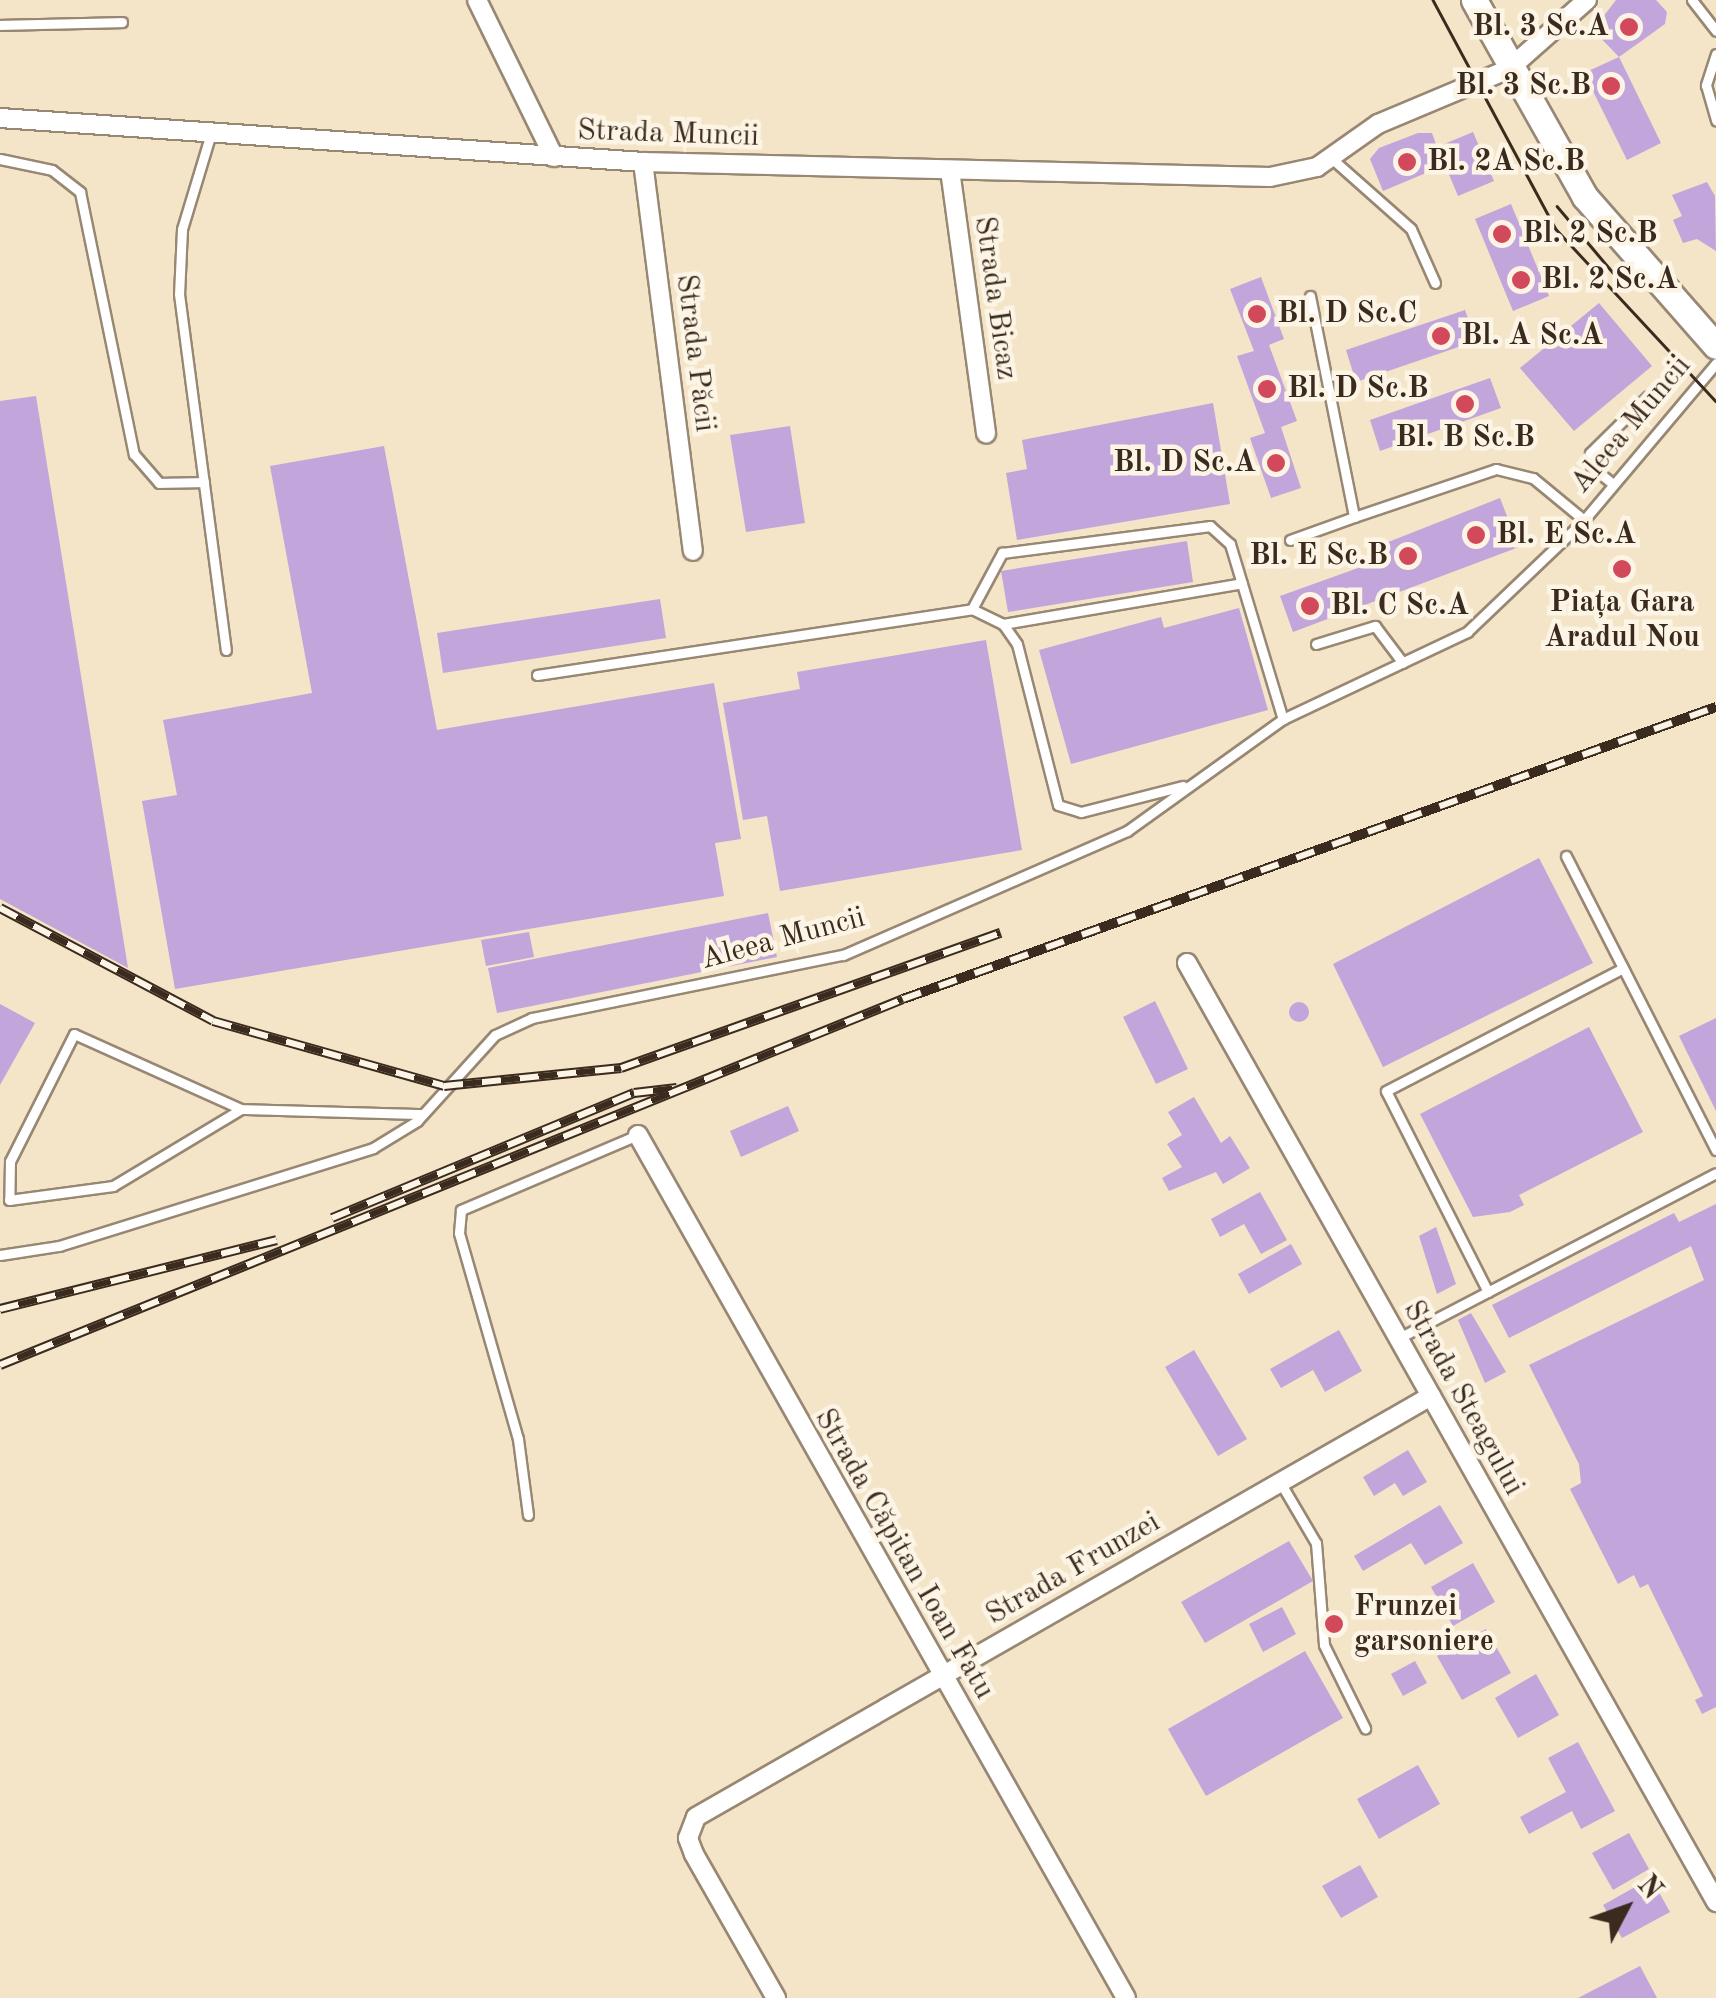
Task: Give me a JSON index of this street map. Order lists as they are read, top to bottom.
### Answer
{
  "streets": {
    "street": [
      "Strada Muncii",
      "Strada Bicaz",
      "Strada Păcii",
      "Strada Steagului",
      "Strada Căpitan Ioan Fatu",
      "Strada Frunzei"
    ],
    "lane": ["Aleea Muncii"]
  },
  "crossings": [
    ["Strada Muncii", "Strada Bicaz"],
    ["Strada Muncii", "Strada Păcii"],
    ["Strada Steagului", "Strada Frunzei"],
    ["Strada Căpitan Ioan Fatu", "Strada Frunzei"]
  ],
  "places": [
    "Bl. 3 Sc.A",
    "Bl. 3 Sc.B",
    "Bl. 2A Sc.B",
    "Bl. 2 Sc.B",
    "Bl. 2 Sc.A",
    "Bl. D Sc.C",
    "Bl. A Sc.A",
    "Bl. D Sc.B",
    "Bl. B Sc.B",
    "Bl. D Sc.A",
    "Bl. E Sc.A",
    "Bl. E Sc.B",
    "Piața Gara Aradul Nou",
    "Bl. C Sc.A",
    "Frunzei garsoniere"
  ],
  "north": "top right"
}
